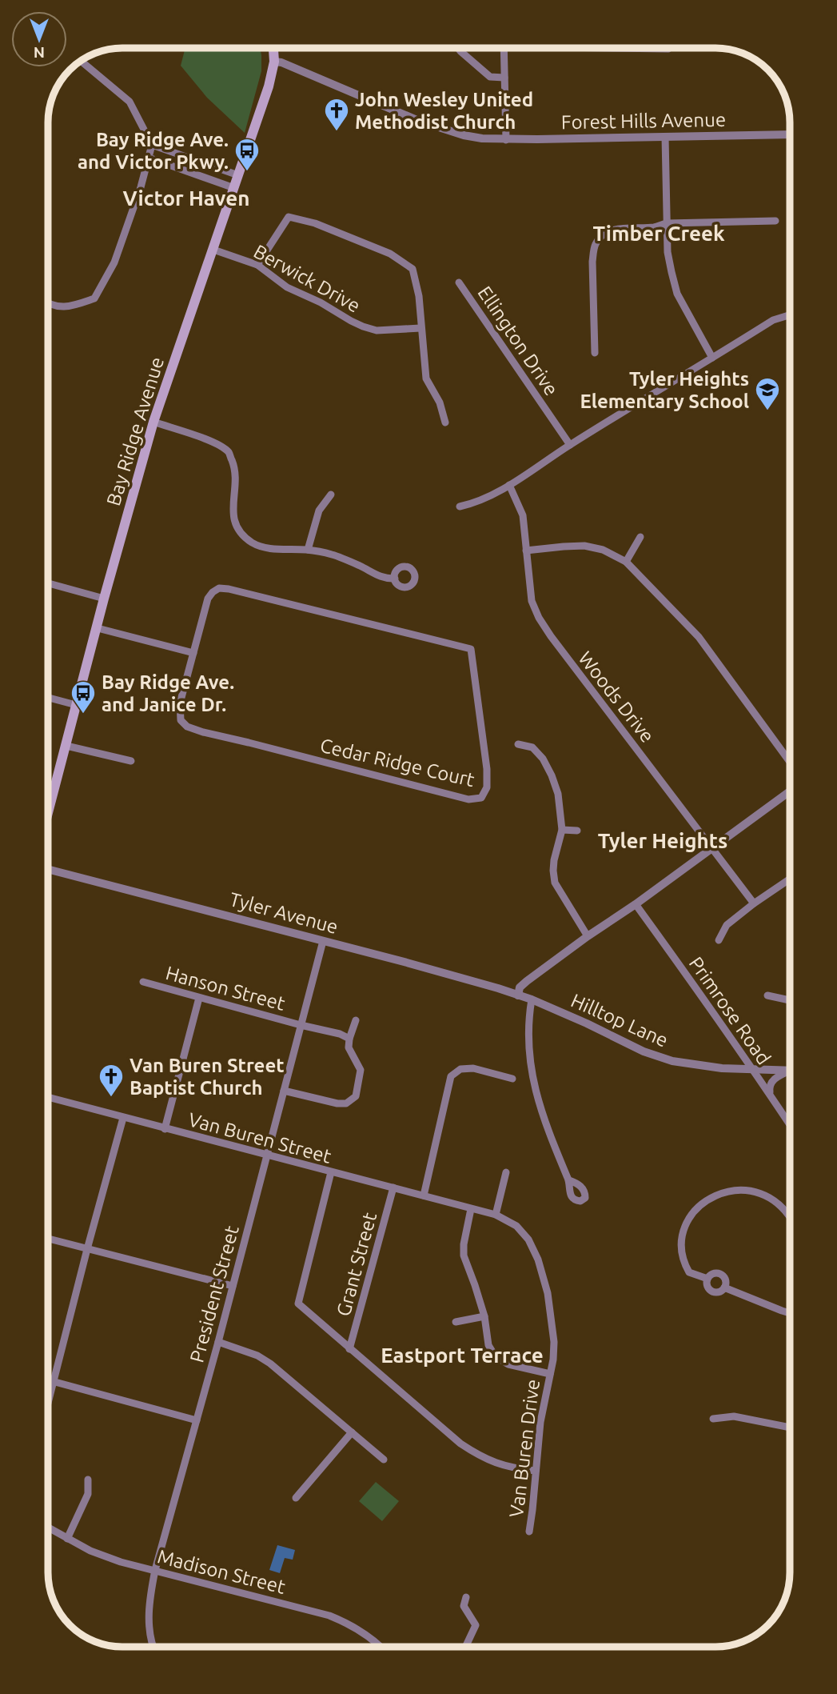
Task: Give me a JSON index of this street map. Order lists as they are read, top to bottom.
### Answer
{
  "streets": {
    "main road": ["Bay Ridge Avenue"],
    "street": [
      "Forest Hills Avenue",
      "Berwick Drive",
      "Ellington Drive",
      "Woods Drive",
      "Cedar Ridge Court",
      "Tyler Avenue",
      "Hanson Street",
      "Primrose Road",
      "Hilltop Lane",
      "Van Buren Street",
      "Grant Street",
      "President Street",
      "Van Buren Drive",
      "Madison Street"
    ]
  },
  "crossings": [
    ["Forest Hills Avenue", "Bay Ridge Avenue"],
    ["Berwick Drive", "Bay Ridge Avenue"],
    ["Tyler Avenue", "Hilltop Lane"],
    ["Tyler Avenue", "President Street"],
    ["Hanson Street", "President Street"],
    ["Primrose Road", "Hilltop Lane"],
    ["Van Buren Street", "Grant Street"],
    ["Van Buren Street", "President Street"],
    ["Van Buren Street", "Van Buren Drive"],
    ["President Street", "Madison Street"]
  ],
  "districts": [
    "Victor Haven",
    "Timber Creek",
    "Tyler Heights",
    "Eastport Terrace"
  ],
  "places": {
    "church": ["John Wesley United Methodist Church", "Van Buren Street Baptist Church"],
    "bus stop": ["Bay Ridge Ave. and Victor Pkwy.", "Bay Ridge Ave. and Janice Dr."],
    "school or university": ["Tyler Heights Elementary School"]
  },
  "north": "bottom"
}
